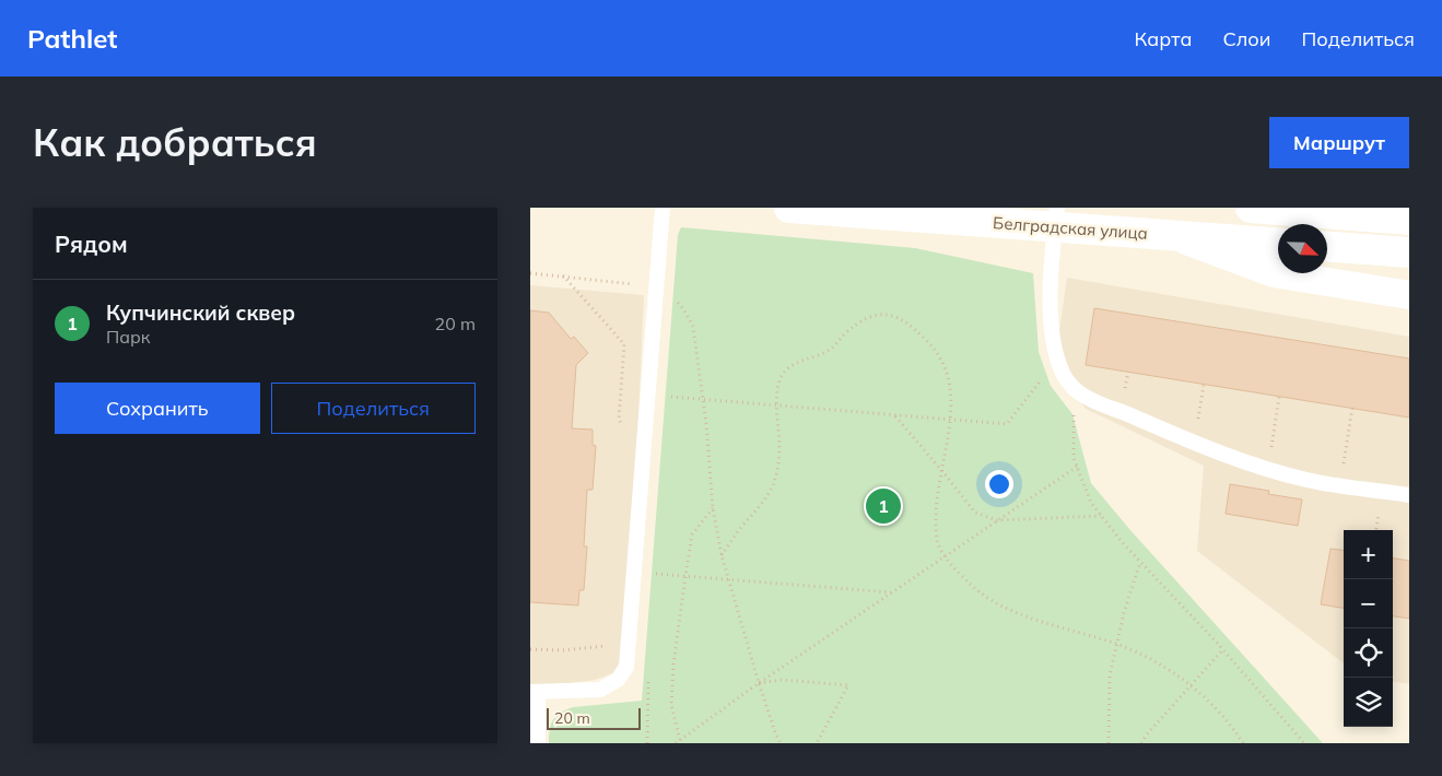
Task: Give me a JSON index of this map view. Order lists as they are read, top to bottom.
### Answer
{
  "streets": {
    "street": ["Белградская улица"]
  },
  "scale_bar": "20 m",
  "north": "bottom right",
  "page": {
    "header": "Pathlet",
    "nav": ["Карта", "Слои", "Поделиться"],
    "buttons": [
      "Маршрут",
      ["Сохранить", "Поделиться"]
    ],
    "title": "Как добраться",
    "heading": "Рядом",
    "list": [
      {
        "mark": "1",
        "name": "Купчинский сквер",
        "note": "Парк",
        "value": "20 m"
      }
    ],
    "pins": "1",
    "map_buttons": ["+", "−"],
    "scale": "20 m"
  }
}
